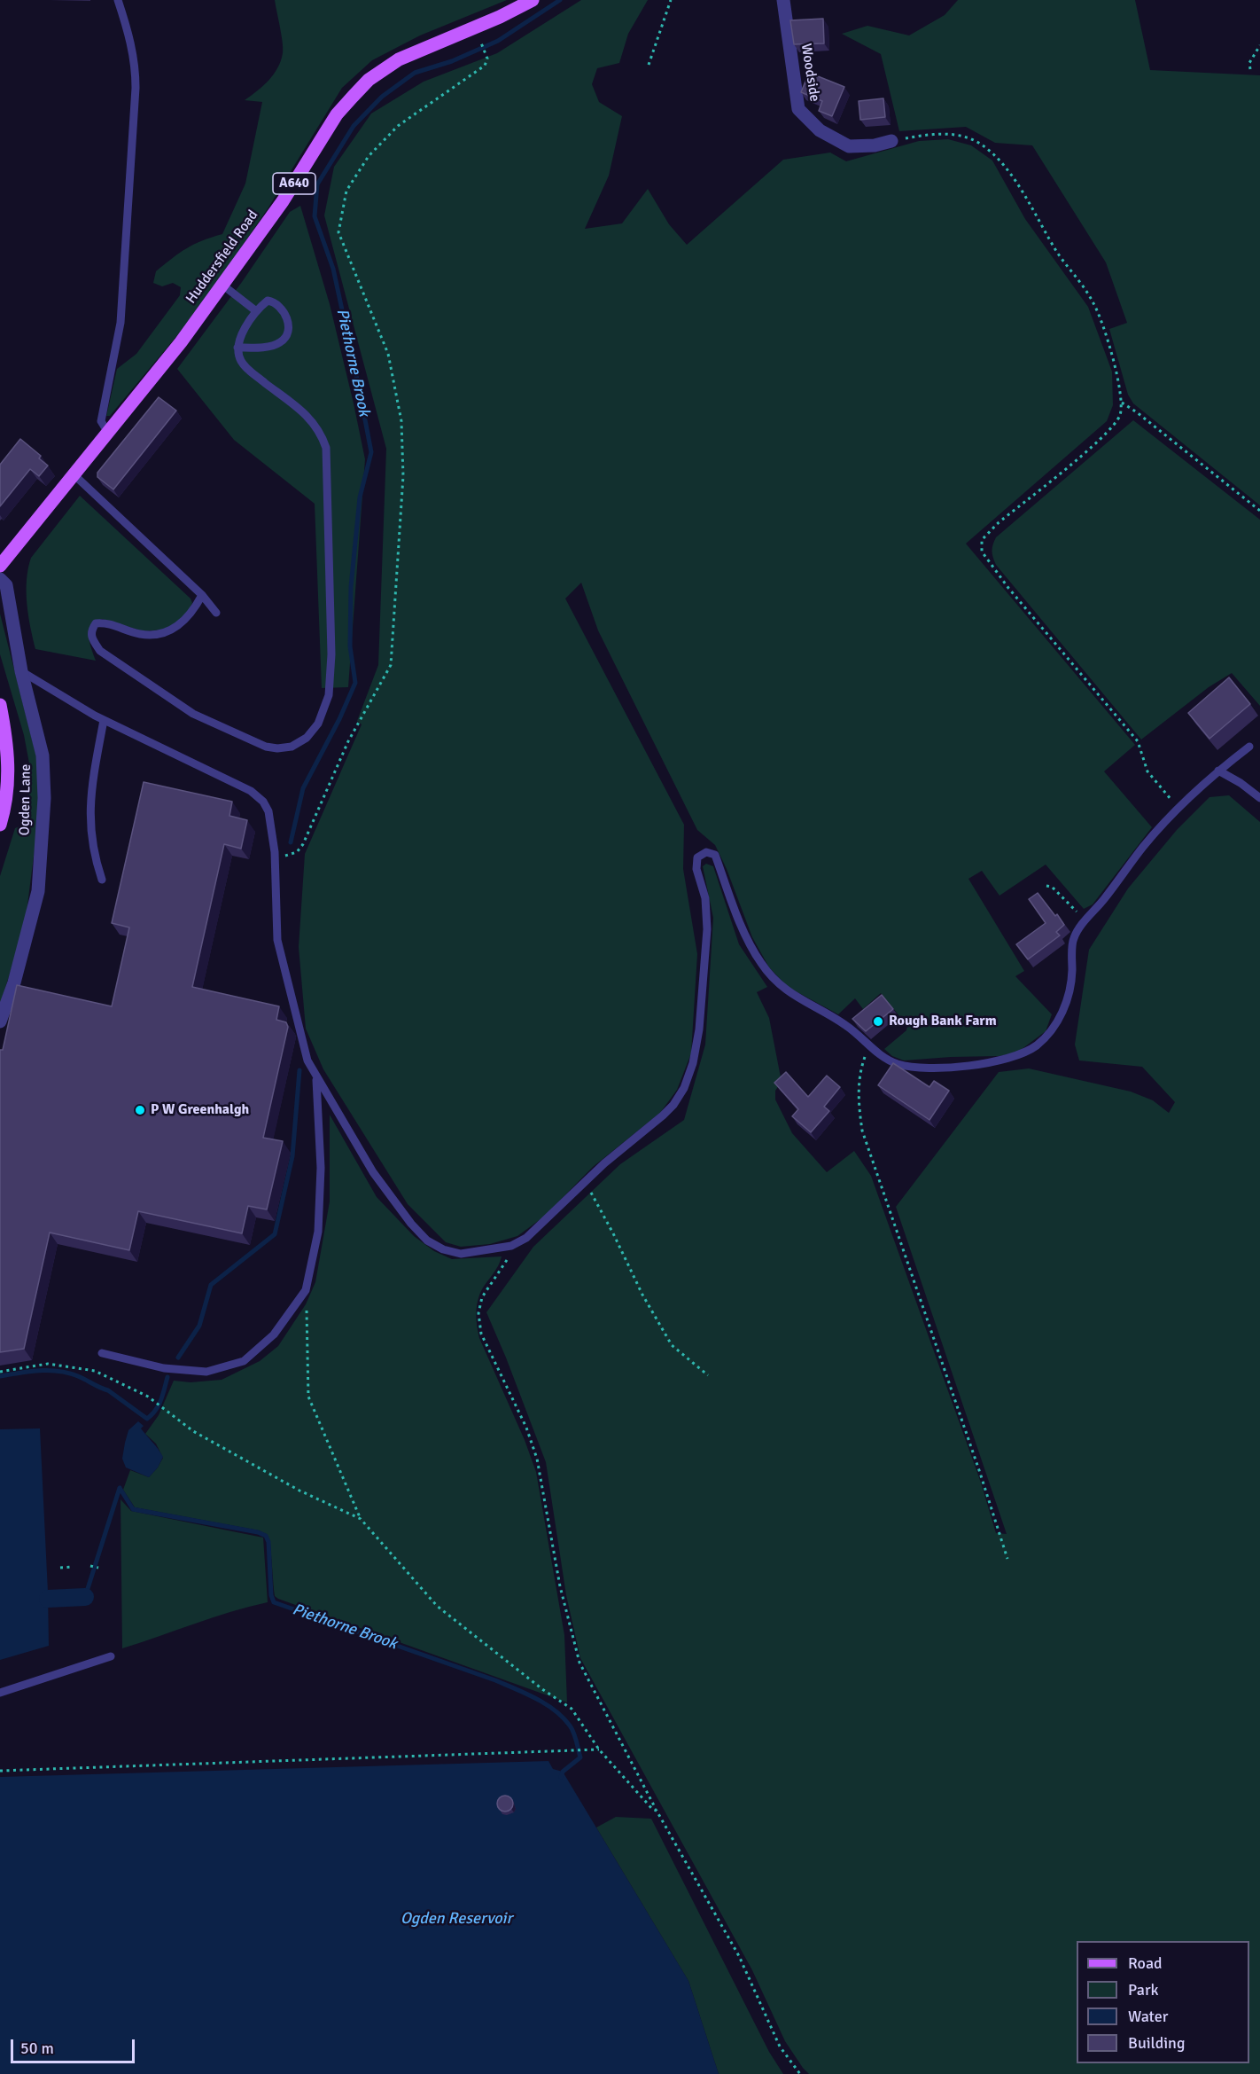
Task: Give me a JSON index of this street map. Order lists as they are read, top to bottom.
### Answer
{
  "streets": {
    "main road": ["A640", "Huddersfield Road"],
    "street": ["Woodside", "Ogden Lane"]
  },
  "water": ["Piethorne Brook", "Ogden Reservoir"],
  "places": ["Rough Bank Farm", "P W Greenhalgh"],
  "legend": [
    "Road",
    "Park",
    "Water",
    "Building"
  ],
  "scale_bar": "50 m"
}
